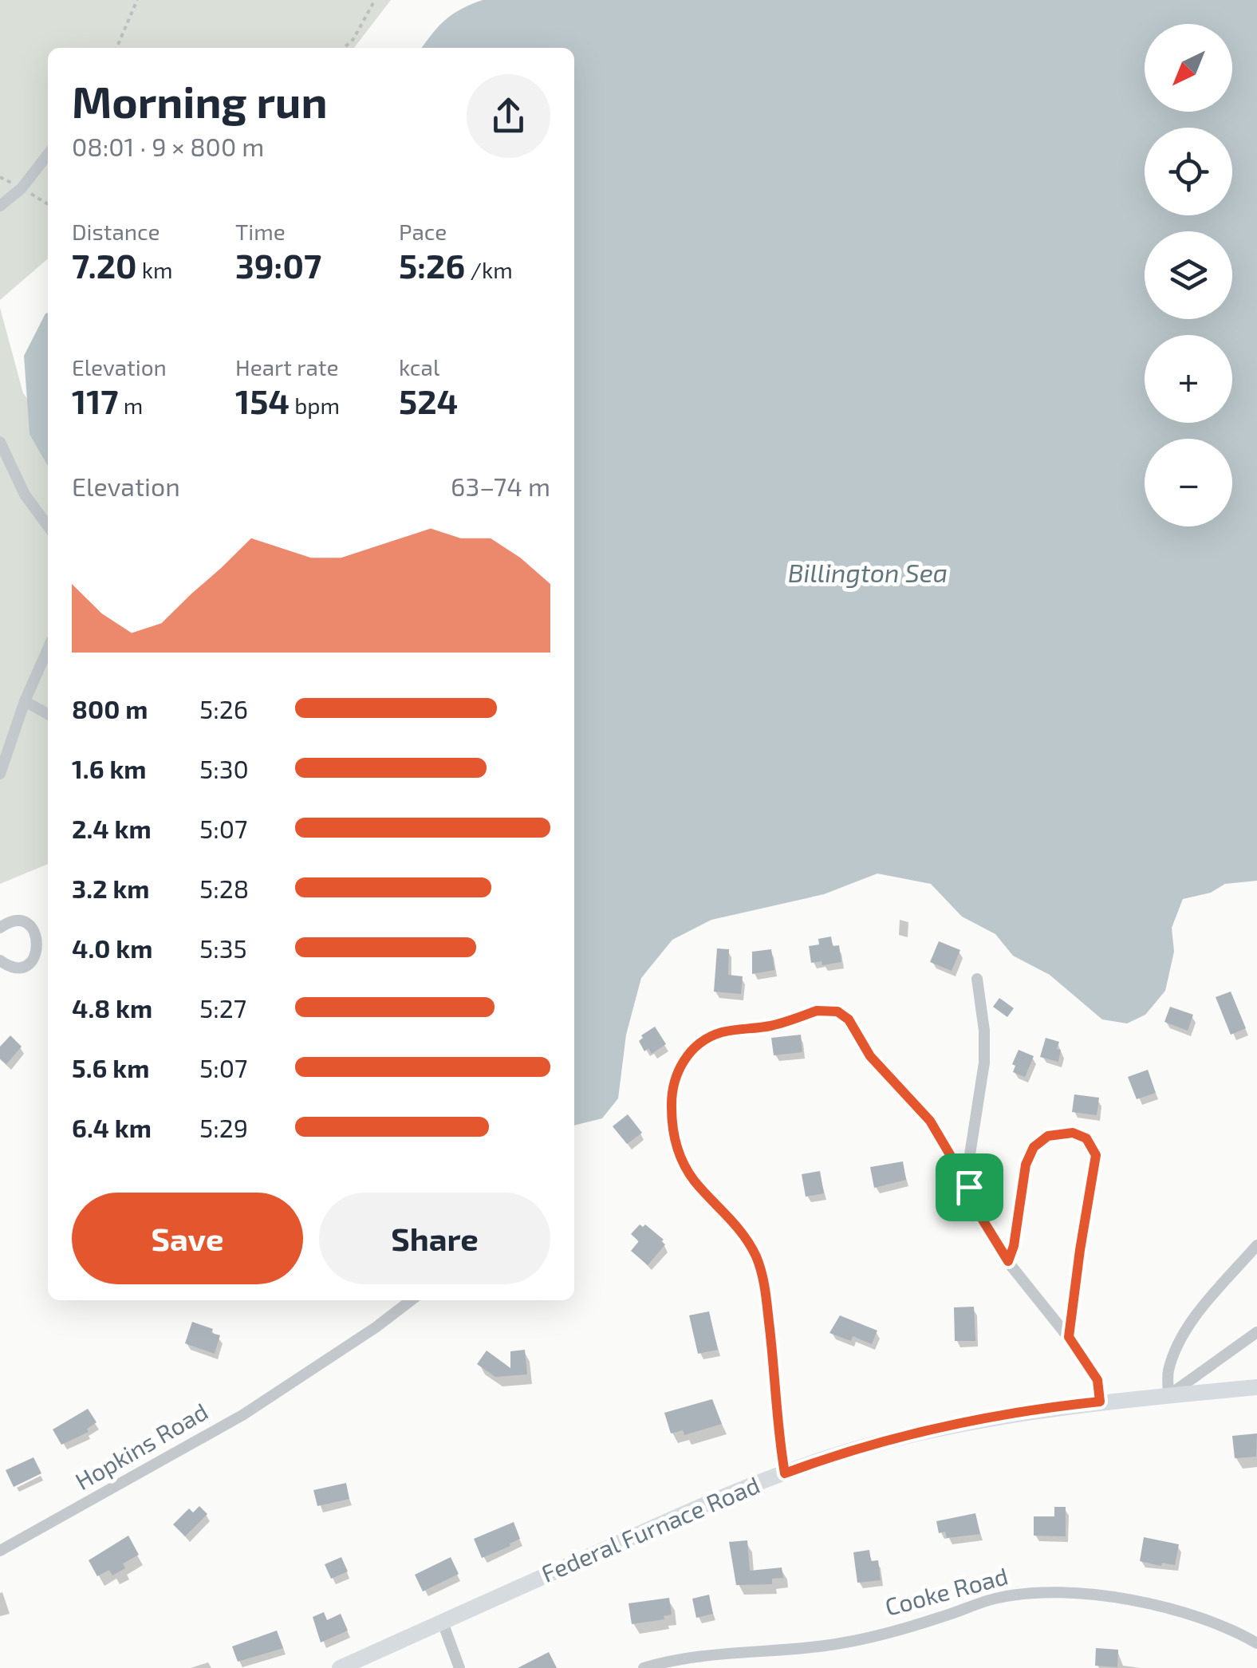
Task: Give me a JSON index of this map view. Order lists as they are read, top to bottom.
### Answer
{
  "streets": {
    "main road": ["Federal Furnace Road"],
    "street": ["Hopkins Road", "Cooke Road"]
  },
  "water": ["Billington Sea"],
  "north": "bottom left",
  "page": {
    "map_buttons": ["+", "−"],
    "heading": ["Morning run", "08:01 · 9 × 800 m"],
    "stats": [
      ["Distance", "7.20 km"],
      ["Time", "39:07"],
      ["Pace", "5:26 /km"],
      ["Elevation", "117 m"],
      ["Heart rate", "154 bpm"],
      ["kcal", "524"]
    ],
    "chart": ["Elevation", "63–74 m"],
    "list": [
      {
        "name": "800 m",
        "note": "5:26"
      },
      {
        "name": "1.6 km",
        "note": "5:30"
      },
      {
        "name": "2.4 km",
        "note": "5:07"
      },
      {
        "name": "3.2 km",
        "note": "5:28"
      },
      {
        "name": "4.0 km",
        "note": "5:35"
      },
      {
        "name": "4.8 km",
        "note": "5:27"
      },
      {
        "name": "5.6 km",
        "note": "5:07"
      },
      {
        "name": "6.4 km",
        "note": "5:29"
      }
    ],
    "buttons": ["Save", "Share"]
  }
}
